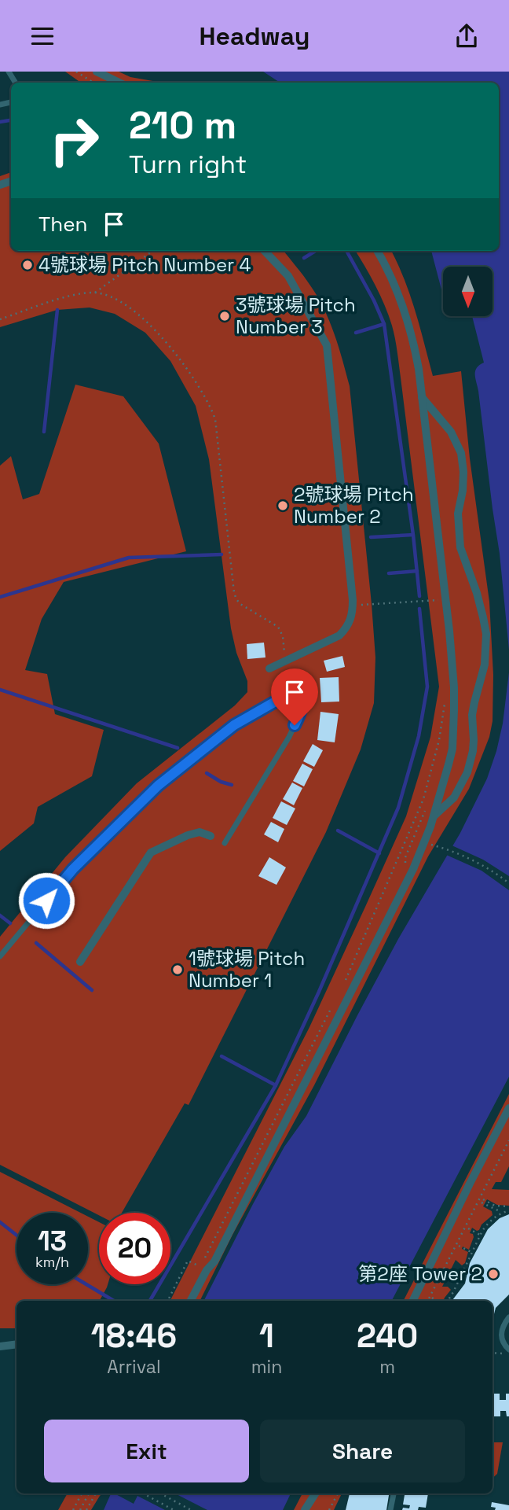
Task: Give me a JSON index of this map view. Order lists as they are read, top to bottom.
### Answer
{
  "places": [
    "4號球場 Pitch Number 4",
    "3號球場 Pitch Number 3",
    "2號球場 Pitch Number 2",
    "1號球場 Pitch Number 1",
    "第2座 Tower 2"
  ],
  "north": "bottom",
  "page": {
    "header": "Headway",
    "turn": ["210 m", "Turn right"],
    "then": "Then",
    "speed": "13 km/h",
    "limit": "20",
    "eta": [
      "18:46",
      "Arrival",
      "1",
      "min",
      "240",
      "m"
    ],
    "buttons": ["Exit", "Share"]
  }
}
